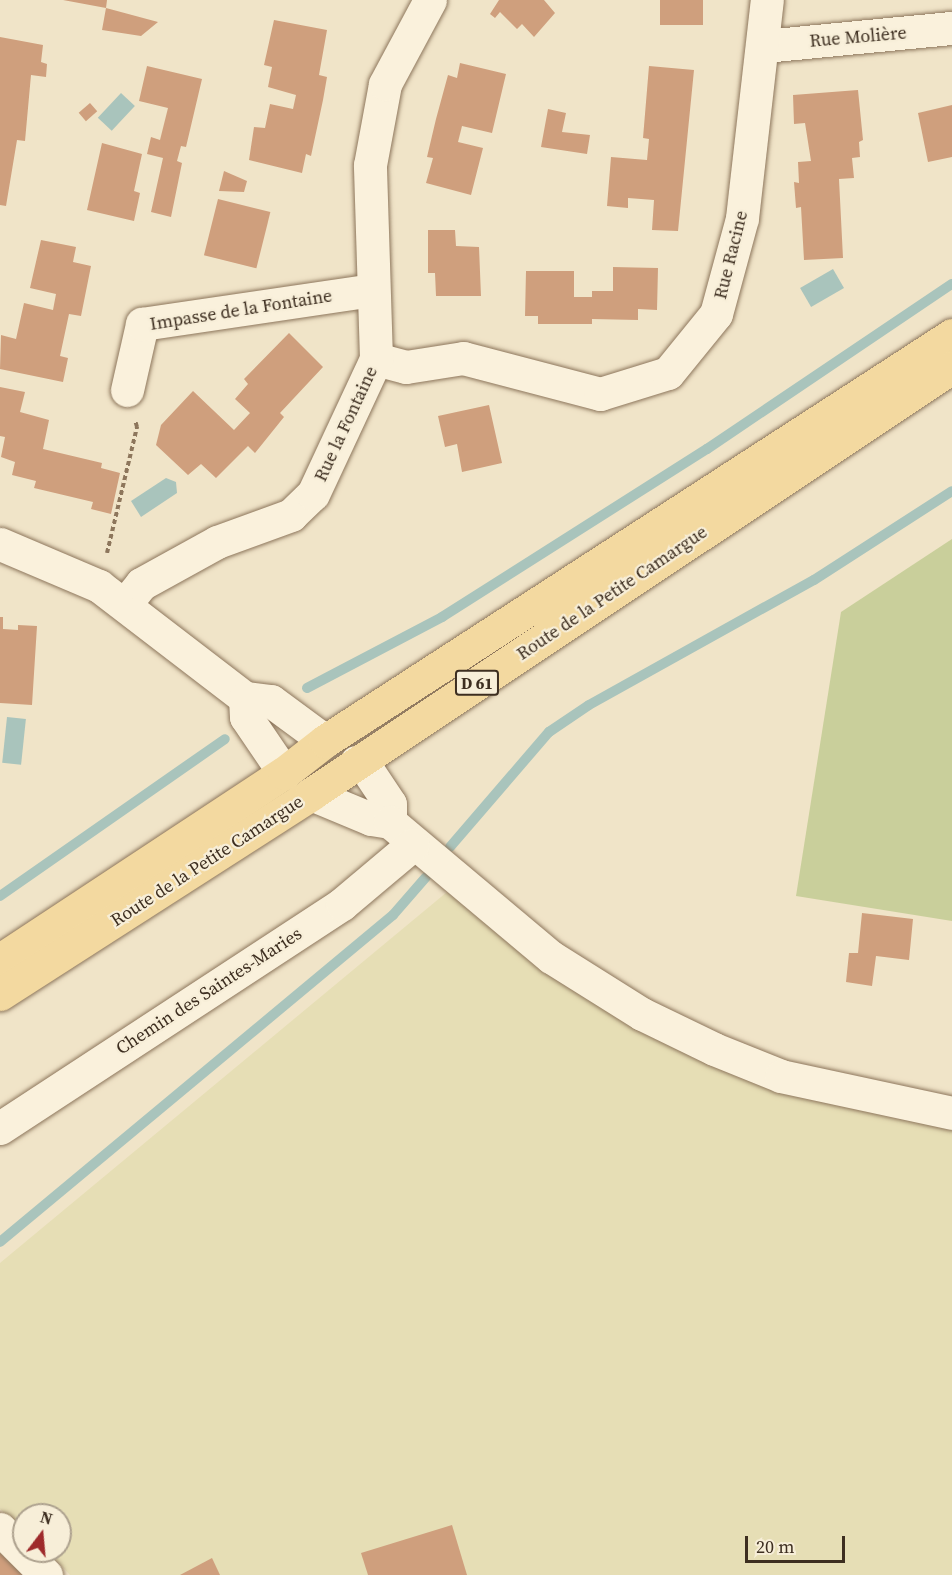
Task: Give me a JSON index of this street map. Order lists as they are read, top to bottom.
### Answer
{
  "streets": {
    "main road": ["Route de la Petite Camargue", "D 61"],
    "street": [
      "Rue Molière",
      "Rue Racine",
      "Impasse de la Fontaine",
      "Rue la Fontaine",
      "Chemin des Saintes-Maries"
    ]
  },
  "crossings": [
    ["Rue Molière", "Rue Racine"],
    ["Rue Racine", "Rue la Fontaine"],
    ["Impasse de la Fontaine", "Rue la Fontaine"]
  ],
  "scale_bar": "20 m",
  "north": "top"
}
